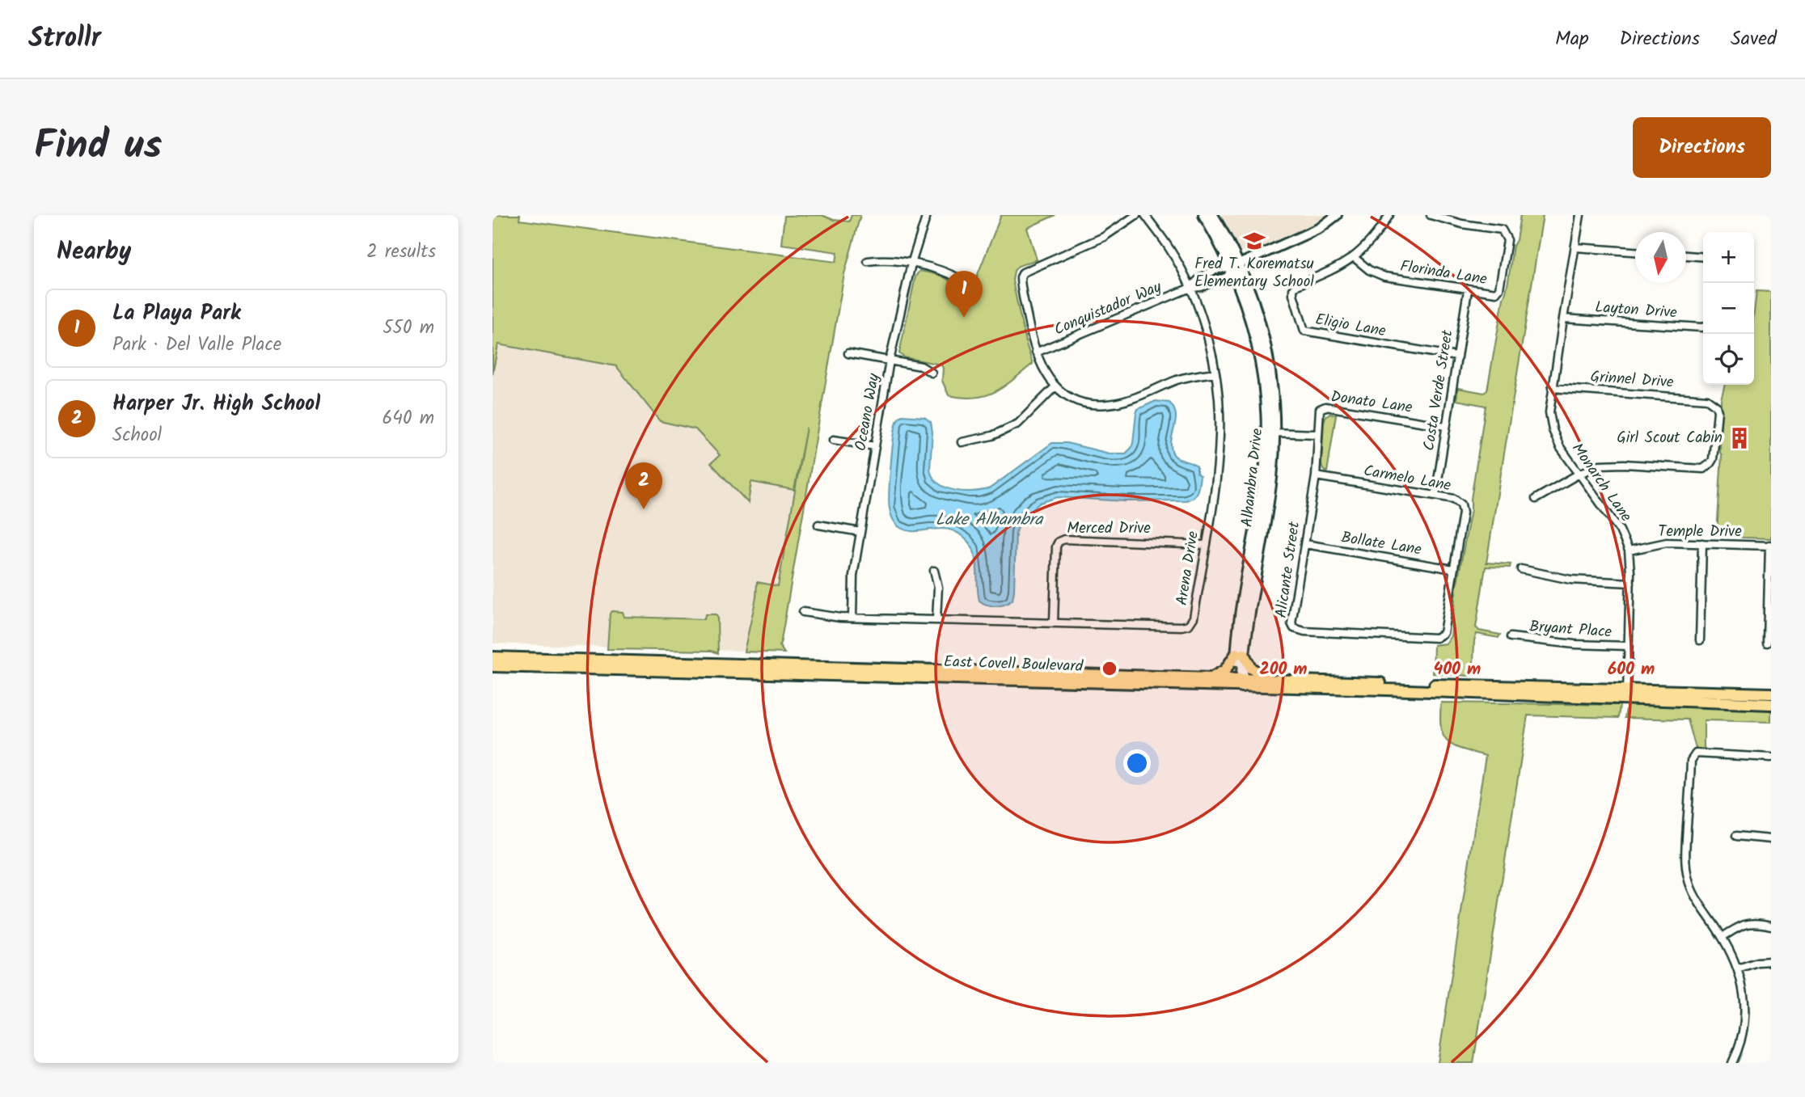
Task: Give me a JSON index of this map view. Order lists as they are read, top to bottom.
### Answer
{
  "streets": {
    "main road": ["Alhambra Drive", "East Covell Boulevard"],
    "street": [
      "Florinda Lane",
      "Conquistador Way",
      "Layton Drive",
      "Eligio Lane",
      "Grinnel Drive",
      "Costa Verde Street",
      "Donato Lane",
      "Oceano Way",
      "Carmelo Lane",
      "Monarch Lane",
      "Merced Drive",
      "Temple Drive",
      "Bollate Lane",
      "Arena Drive",
      "Alicante Street",
      "Bryant Place"
    ]
  },
  "crossings": [
    ["Florinda Lane", "Eligio Lane"],
    ["Florinda Lane", "Costa Verde Street"],
    ["Conquistador Way", "Alhambra Drive"],
    ["Conquistador Way", "Arena Drive"],
    ["Layton Drive", "Monarch Lane"],
    ["Eligio Lane", "Costa Verde Street"],
    ["Grinnel Drive", "Monarch Lane"],
    ["Costa Verde Street", "Donato Lane"],
    ["Costa Verde Street", "Carmelo Lane"],
    ["Donato Lane", "Alicante Street"],
    ["Oceano Way", "Arena Drive"],
    ["Alhambra Drive", "East Covell Boulevard"],
    ["Carmelo Lane", "Bollate Lane"],
    ["Carmelo Lane", "Alicante Street"],
    ["Monarch Lane", "Temple Drive"],
    ["Monarch Lane", "Bryant Place"],
    ["Monarch Lane", "East Covell Boulevard"],
    ["Merced Drive", "Arena Drive"],
    ["Bollate Lane", "Alicante Street"]
  ],
  "water": ["Lake Alhambra"],
  "places": {
    "school or university": ["Fred T. Korematsu Elementary School"],
    "building": ["Girl Scout Cabin"]
  },
  "north": "bottom",
  "page": {
    "header": "Strollr",
    "nav": ["Map", "Directions", "Saved"],
    "title": "Find us",
    "buttons": "Directions",
    "heading": ["Nearby", "2 results"],
    "map_buttons": ["+", "−"],
    "pins": ["1", "2"],
    "list": [
      {
        "mark": "1",
        "name": "La Playa Park",
        "note": "Park · Del Valle Place",
        "value": "550 m"
      },
      {
        "mark": "2",
        "name": "Harper Jr. High School",
        "note": "School",
        "value": "640 m"
      }
    ]
  },
  "rings": ["200 m", "400 m", "600 m"]
}
